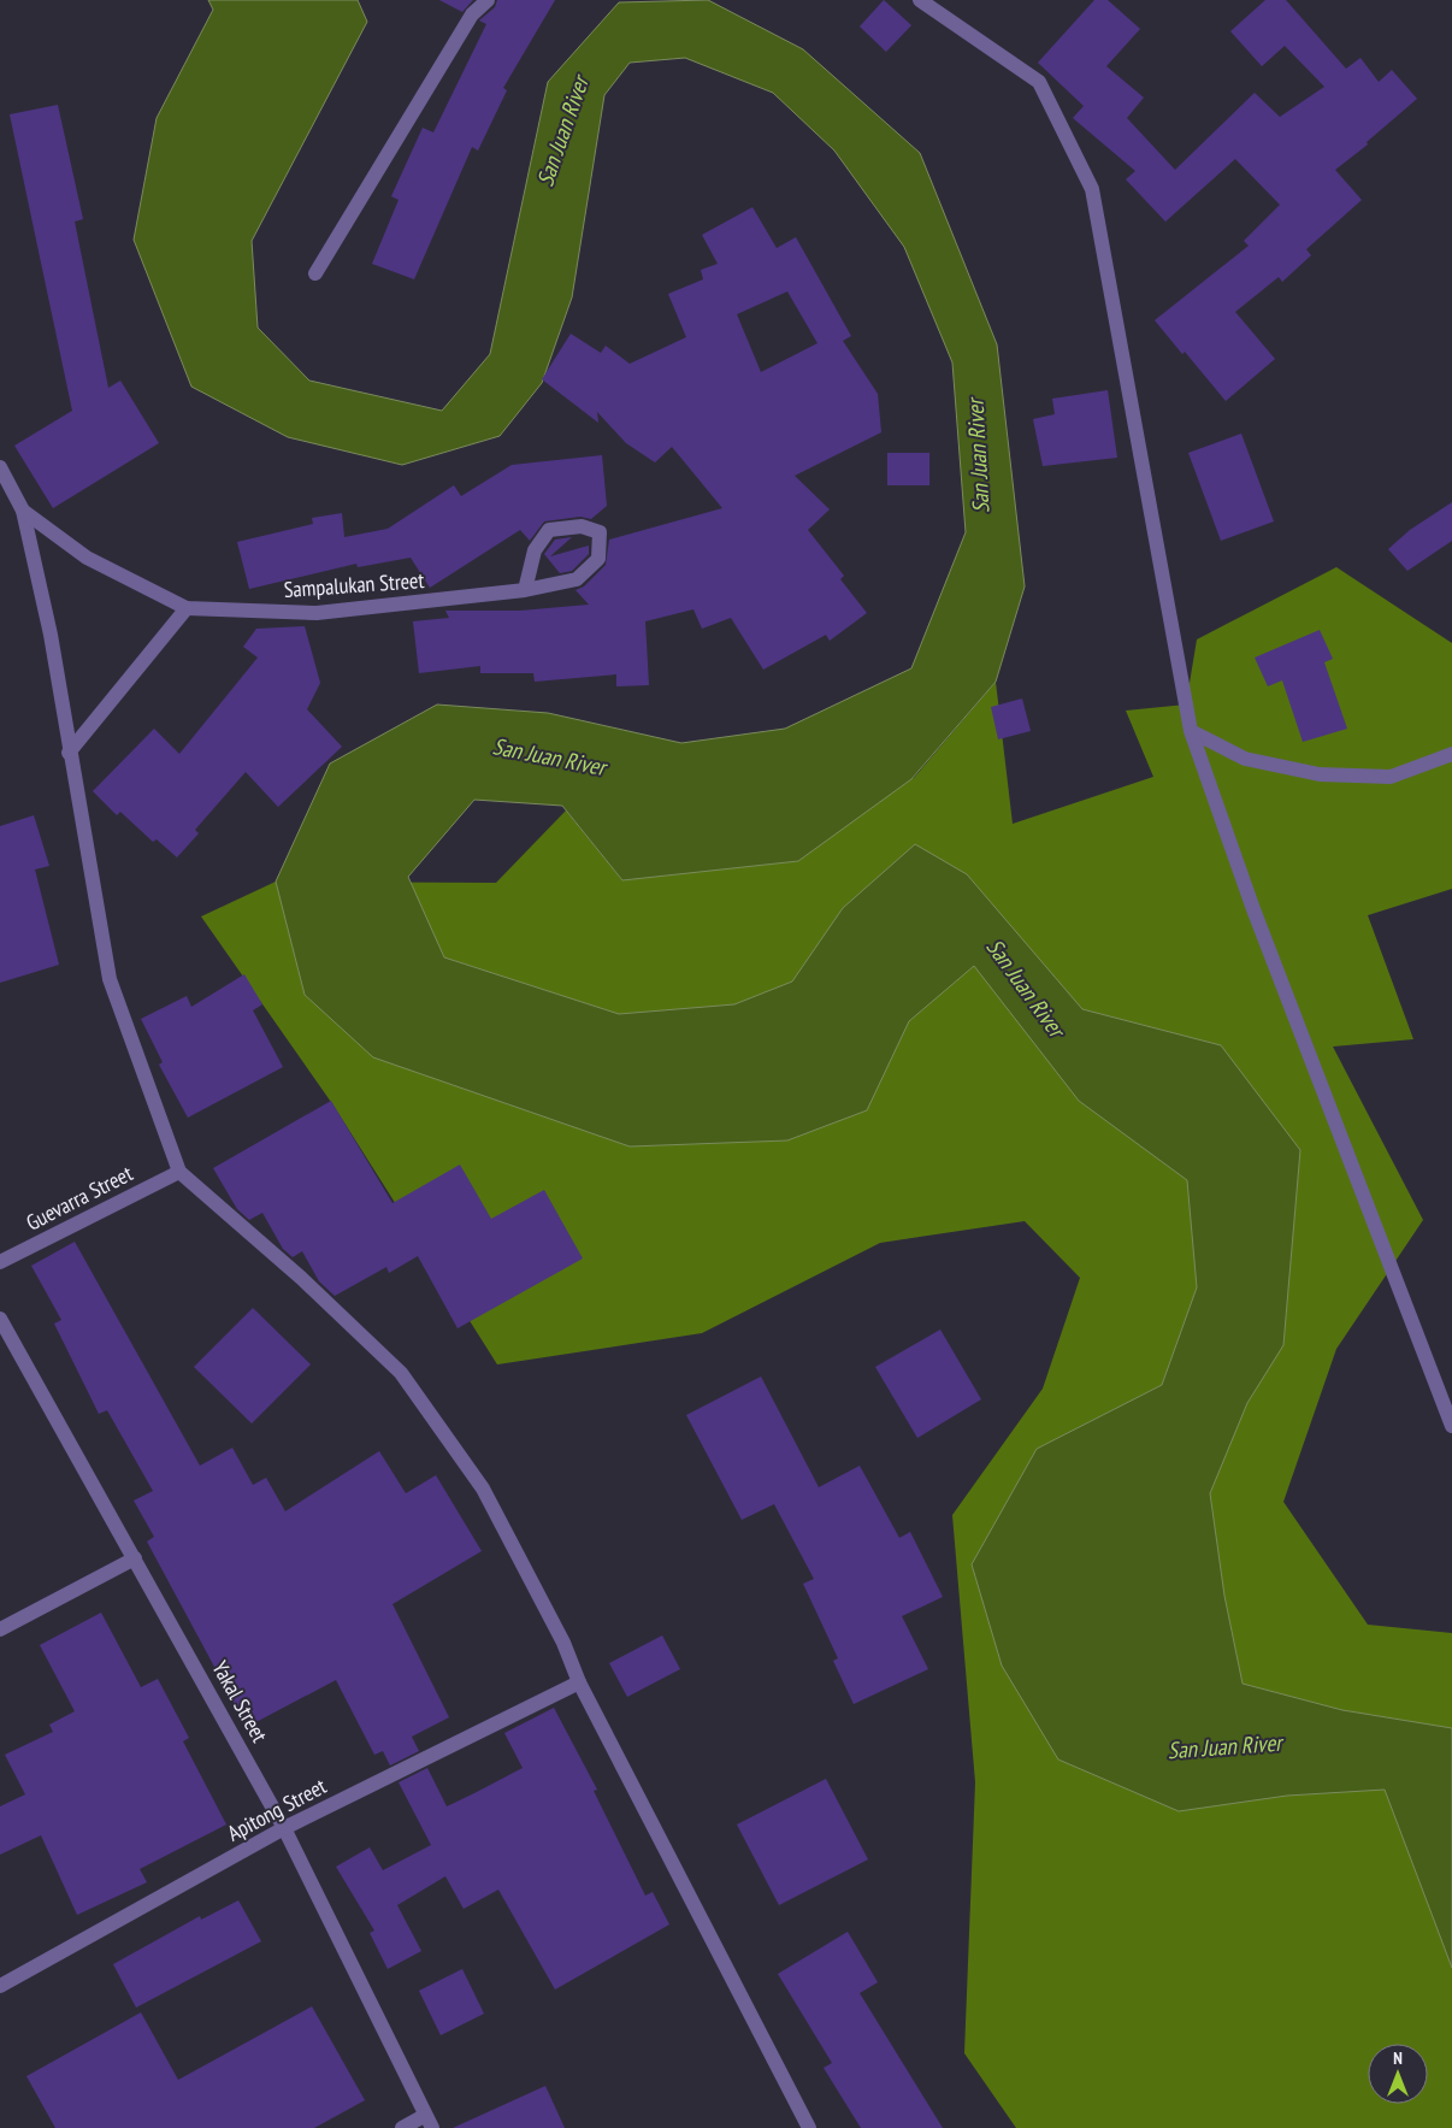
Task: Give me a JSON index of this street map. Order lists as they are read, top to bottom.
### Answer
{
  "streets": {
    "street": [
      "Sampalukan Street",
      "Guevarra Street",
      "Yakal Street",
      "Apitong Street"
    ]
  },
  "crossings": [
    ["Yakal Street", "Apitong Street"]
  ],
  "water": ["San Juan River"],
  "north": "top"
}
